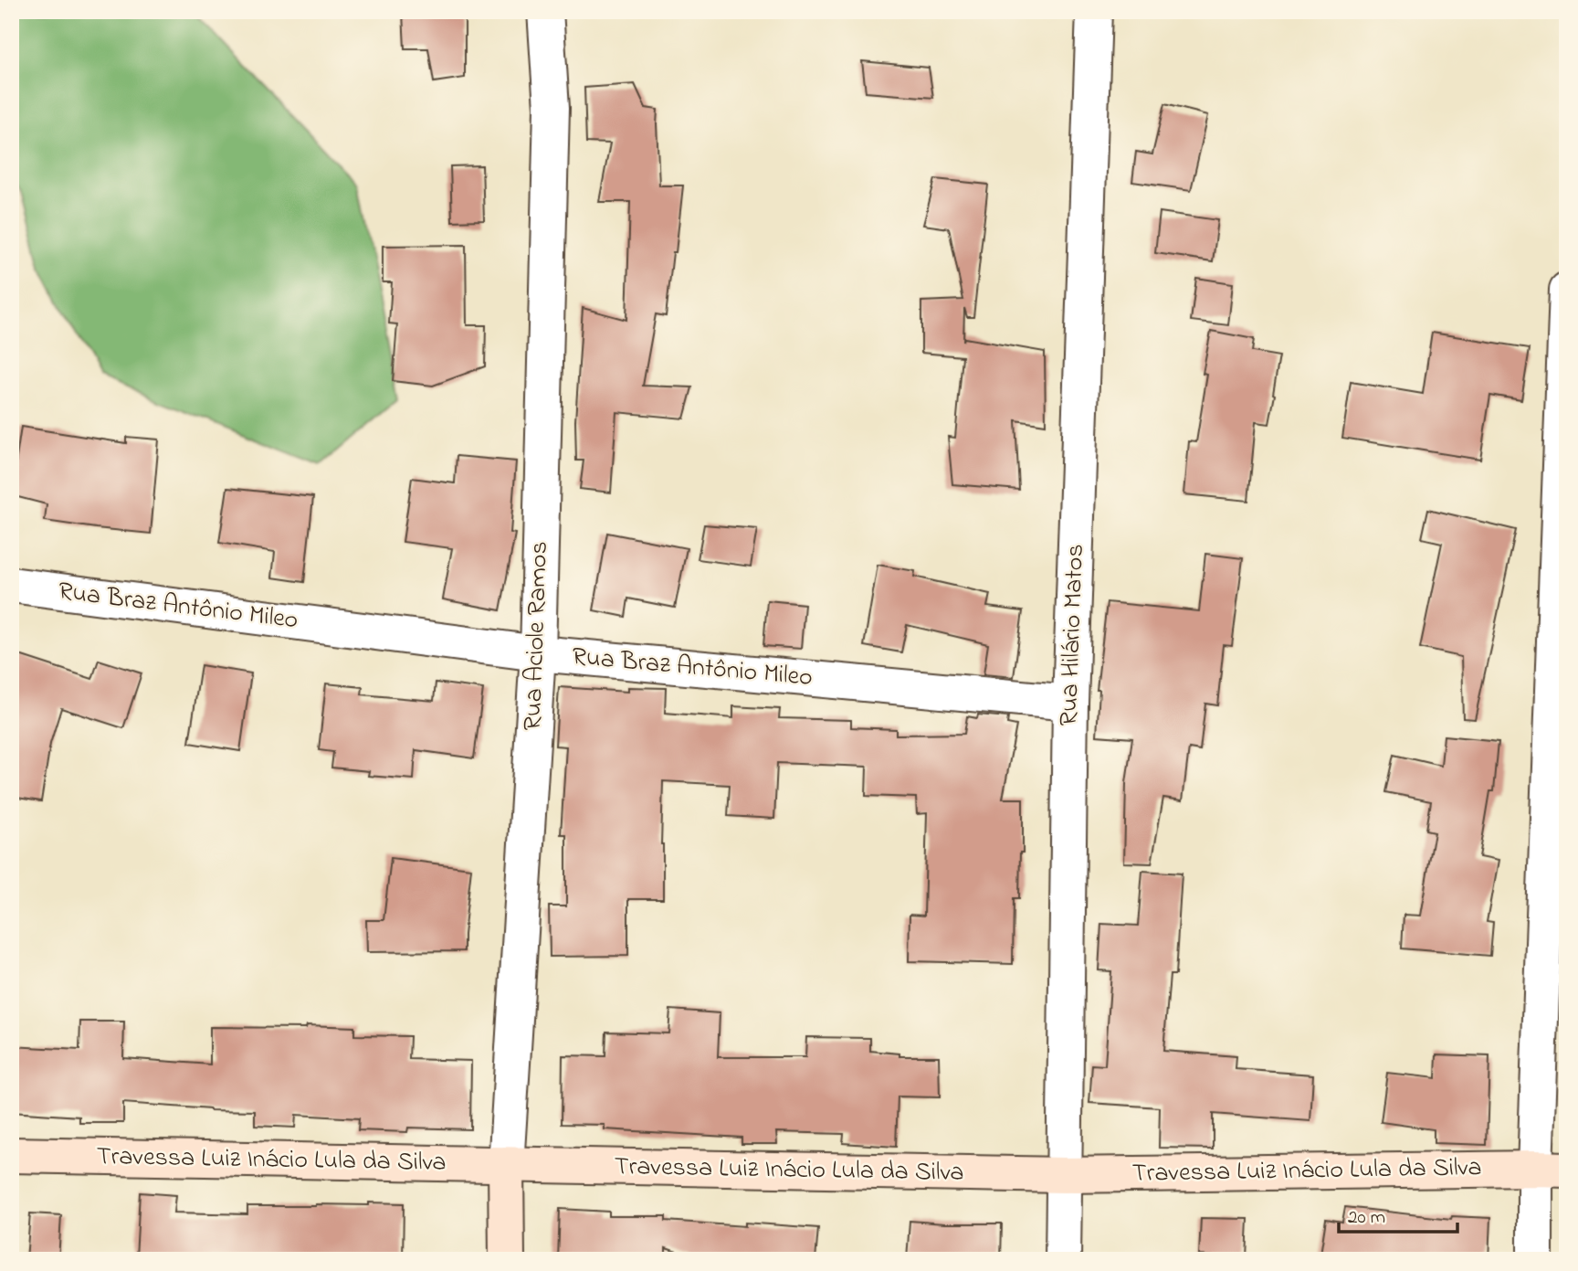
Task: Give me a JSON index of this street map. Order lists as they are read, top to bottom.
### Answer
{
  "streets": {
    "street": [
      "Rua Braz Antônio Mileo",
      "Rua Hilário Matos",
      "Rua Aciole Ramos",
      "Travessa Luiz Inácio Lula da Silva"
    ]
  },
  "crossings": [
    ["Rua Braz Antônio Mileo", "Rua Hilário Matos"],
    ["Rua Braz Antônio Mileo", "Rua Aciole Ramos"],
    ["Rua Hilário Matos", "Travessa Luiz Inácio Lula da Silva"],
    ["Rua Aciole Ramos", "Travessa Luiz Inácio Lula da Silva"]
  ],
  "scale_bar": "20 m"
}
